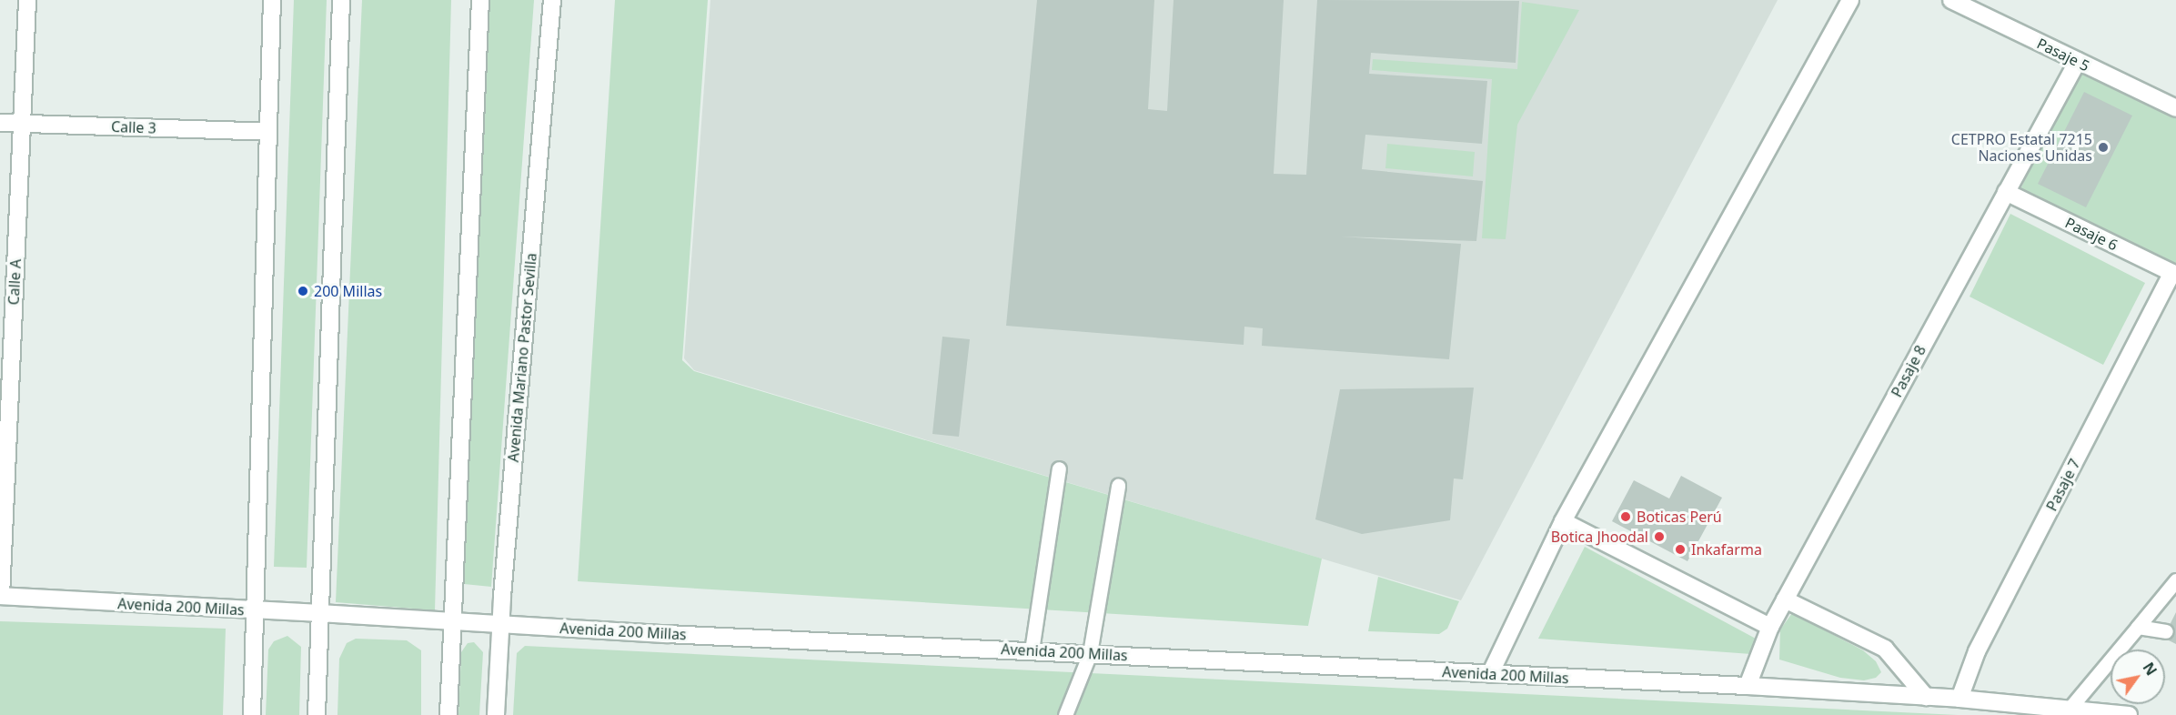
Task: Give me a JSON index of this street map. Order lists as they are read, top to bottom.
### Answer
{
  "streets": {
    "street": [
      "Pasaje 5",
      "Calle 3",
      "Pasaje 6",
      "Calle A",
      "Avenida Mariano Pastor Sevilla",
      "Pasaje 8",
      "Pasaje 7",
      "Avenida 200 Millas"
    ]
  },
  "crossings": [
    ["Pasaje 5", "Pasaje 8"],
    ["Calle 3", "Calle A"],
    ["Pasaje 6", "Pasaje 8"],
    ["Pasaje 6", "Pasaje 7"],
    ["Calle A", "Avenida 200 Millas"],
    ["Avenida Mariano Pastor Sevilla", "Avenida 200 Millas"],
    ["Pasaje 8", "Avenida 200 Millas"],
    ["Pasaje 7", "Avenida 200 Millas"]
  ],
  "places": [
    "CETPRO Estatal 7215 Naciones Unidas",
    "200 Millas",
    "Boticas Perú",
    "Botica Jhoodal",
    "Inkafarma"
  ],
  "north": "top right"
}
